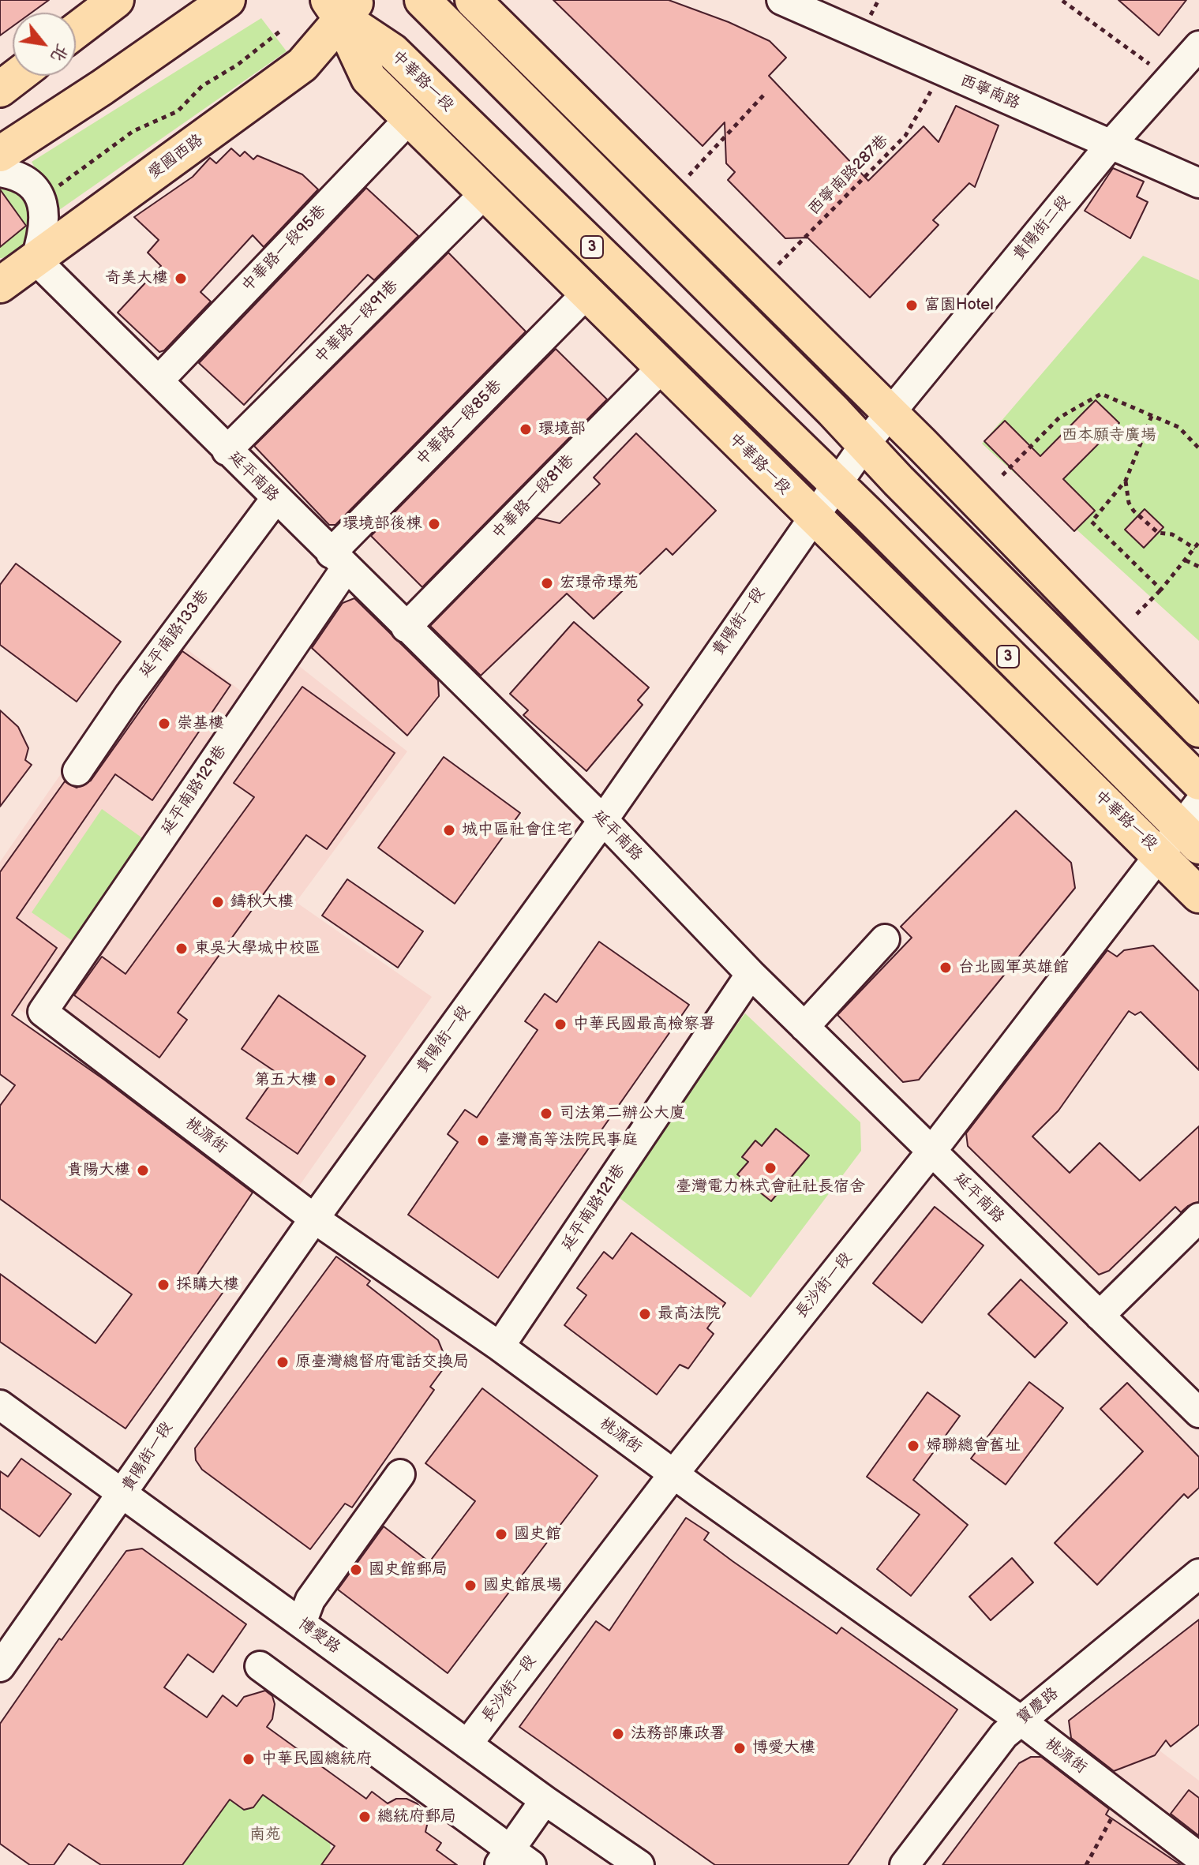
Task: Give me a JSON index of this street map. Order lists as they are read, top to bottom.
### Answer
{
  "streets": {
    "main road": ["中華路一段", "愛國西路", "3"],
    "street": [
      "西寧南路",
      "貴陽街二段",
      "中華路一段95巷",
      "中華路一段91巷",
      "中華路一段85巷",
      "延平南路",
      "中華路一段81巷",
      "貴陽街一段",
      "延平南路133巷",
      "延平南路129巷",
      "桃源街",
      "延平南路121巷",
      "長沙街一段",
      "博愛路",
      "寶慶路"
    ],
    "path": ["西寧南路287巷"]
  },
  "crossings": [
    ["中華路一段", "愛國西路"],
    ["中華路一段", "中華路一段95巷"],
    ["中華路一段", "中華路一段91巷"],
    ["中華路一段", "中華路一段85巷"],
    ["中華路一段", "中華路一段81巷"],
    ["中華路一段", "貴陽街一段"],
    ["中華路一段", "長沙街一段"],
    ["西寧南路", "西寧南路287巷"],
    ["西寧南路", "貴陽街二段"],
    ["愛國西路", "延平南路"],
    ["貴陽街二段", "貴陽街一段"],
    ["中華路一段95巷", "延平南路"],
    ["中華路一段91巷", "延平南路"],
    ["中華路一段85巷", "延平南路"],
    ["中華路一段85巷", "延平南路129巷"],
    ["延平南路", "中華路一段81巷"],
    ["延平南路", "貴陽街一段"],
    ["延平南路", "延平南路133巷"],
    ["延平南路", "延平南路129巷"],
    ["延平南路", "延平南路121巷"],
    ["延平南路", "長沙街一段"],
    ["貴陽街一段", "桃源街"],
    ["貴陽街一段", "博愛路"],
    ["延平南路129巷", "桃源街"],
    ["桃源街", "延平南路121巷"],
    ["桃源街", "長沙街一段"],
    ["桃源街", "寶慶路"],
    ["長沙街一段", "博愛路"]
  ],
  "parks": ["西本願寺廣場", "南苑"],
  "places": [
    "奇美大樓",
    "富園Hotel",
    "環境部",
    "環境部後棟",
    "宏璟帝璟苑",
    "崇基樓",
    "城中區社會住宅",
    "鑄秋大樓",
    "東吳大學城中校區",
    "台北國軍英雄館",
    "中華民國最高檢察署",
    "第五大樓",
    "司法第二辦公大廈",
    "臺灣高等法院民事庭",
    "臺灣電力株式會社社長宿舍",
    "貴陽大樓",
    "採購大樓",
    "最高法院",
    "原臺灣總督府電話交換局",
    "婦聯總會舊址",
    "國史館",
    "國史館郵局",
    "國史館展場",
    "法務部廉政署",
    "博愛大樓",
    "中華民國總統府",
    "總統府郵局"
  ],
  "north": "bottom right"
}
